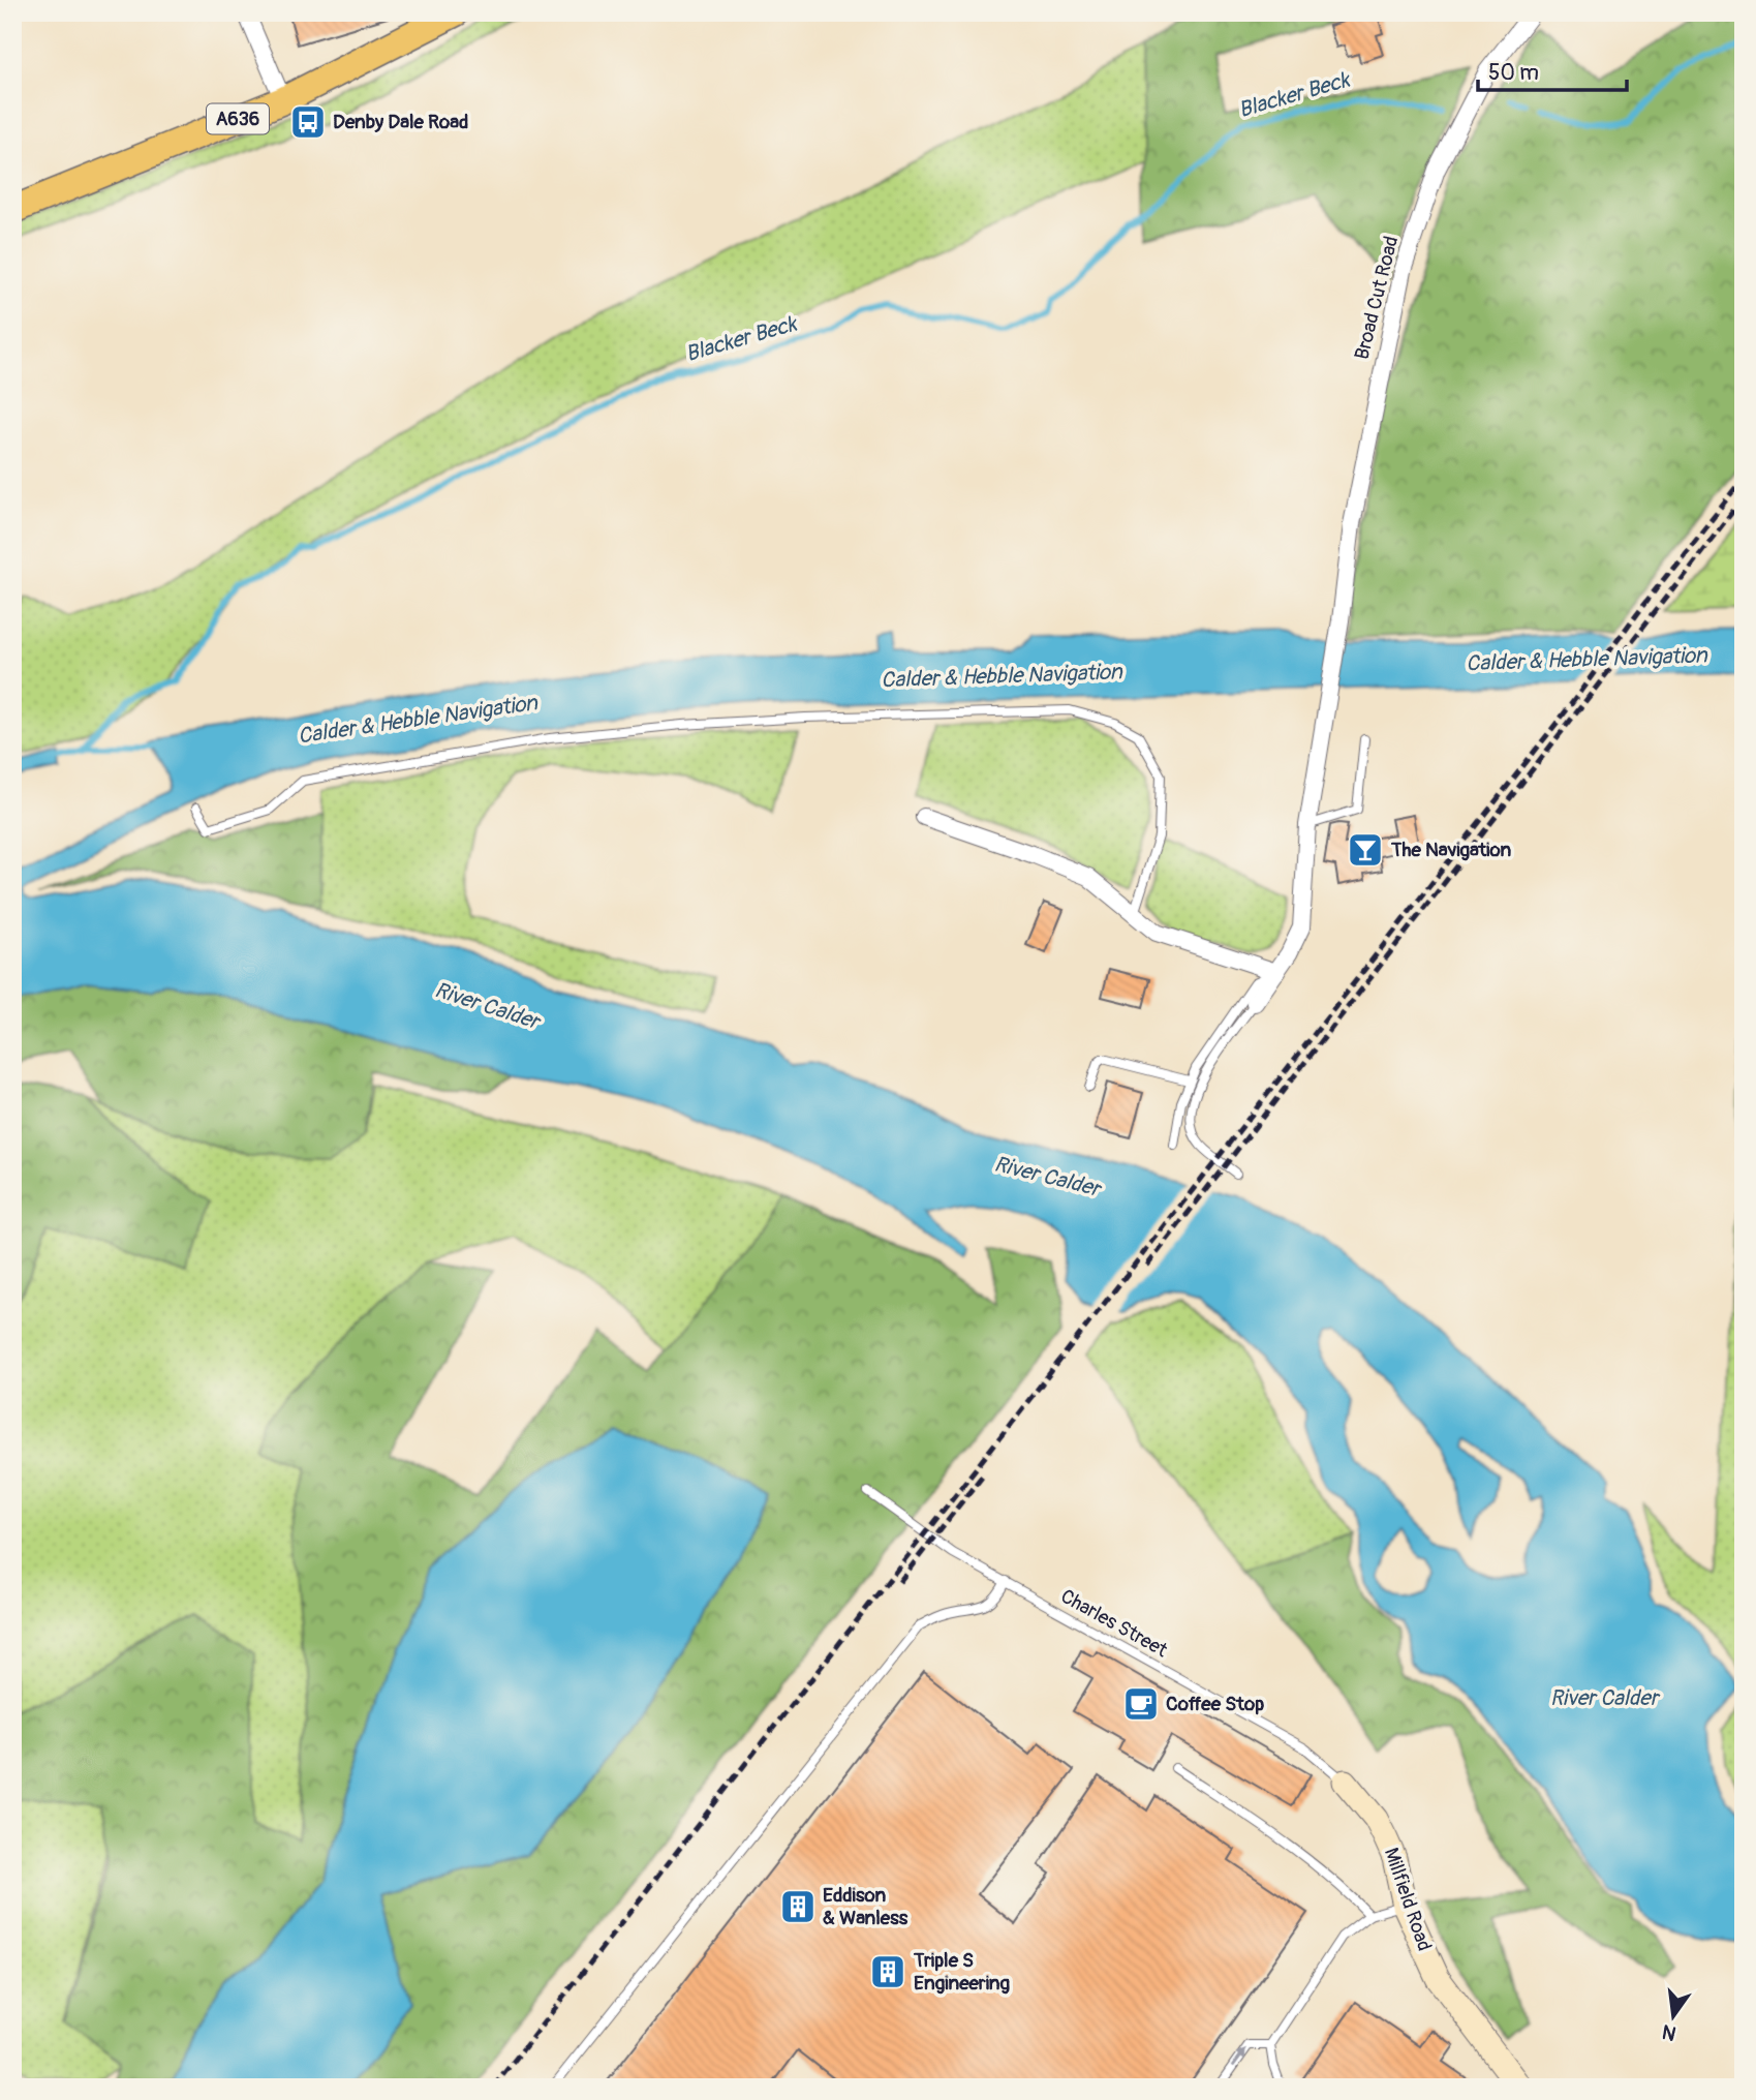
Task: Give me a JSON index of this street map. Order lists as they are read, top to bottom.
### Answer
{
  "streets": {
    "main road": ["A636"],
    "street": ["Broad Cut Road", "Millfield Road"],
    "lane": ["Charles Street"]
  },
  "crossings": [
    ["Charles Street", "Millfield Road"]
  ],
  "water": ["Blacker Beck", "Calder & Hebble Navigation", "River Calder"],
  "places": {
    "bus stop": ["Denby Dale Road"],
    "bar": ["The Navigation"],
    "cafe": ["Coffee Stop"],
    "building": ["Eddison & Wanless", "Triple S Engineering"]
  },
  "scale_bar": "50 m",
  "north": "bottom"
}
